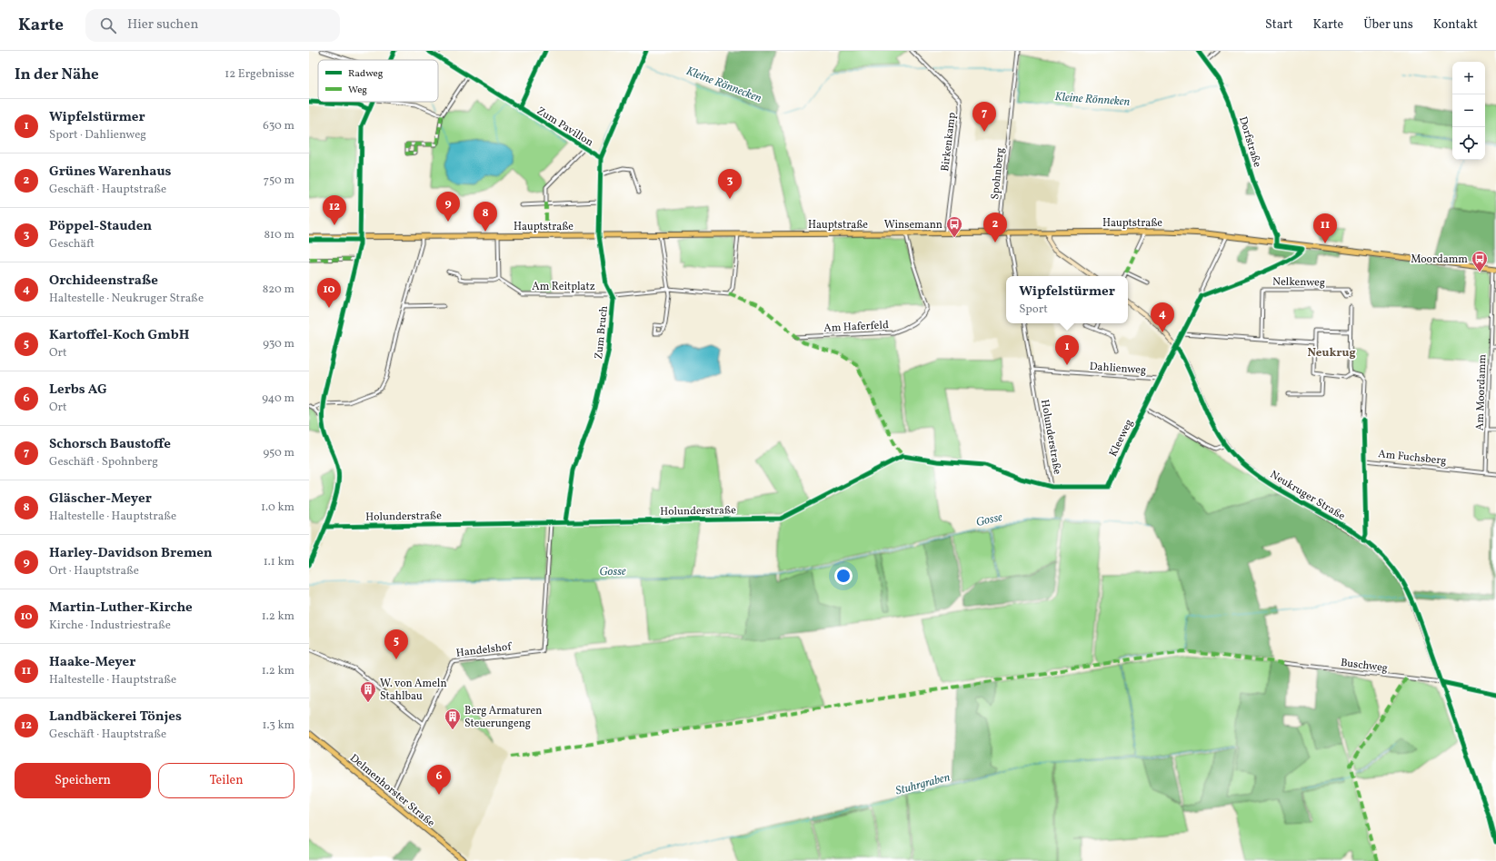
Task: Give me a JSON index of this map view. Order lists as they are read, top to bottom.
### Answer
{
  "streets": {
    "main road": ["Hauptstraße", "Delmenhorster Straße"],
    "street": [
      "Zum Pavillon",
      "Birkenkamp",
      "Dorfstraße",
      "Spohnberg",
      "Nelkenweg",
      "Am Reitplatz",
      "Am Haferfeld",
      "Zum Bruch",
      "Dahlienweg",
      "Am Moordamm",
      "Holunderstraße",
      "Kleeweg",
      "Am Fuchsberg",
      "Neukruger Straße",
      "Handelshof",
      "Buschweg"
    ]
  },
  "crossings": [
    ["Zum Pavillon", "Zum Bruch"],
    ["Birkenkamp", "Hauptstraße"],
    ["Dorfstraße", "Hauptstraße"],
    ["Spohnberg", "Hauptstraße"],
    ["Hauptstraße", "Am Reitplatz"],
    ["Hauptstraße", "Am Haferfeld"],
    ["Hauptstraße", "Zum Bruch"],
    ["Hauptstraße", "Am Moordamm"],
    ["Hauptstraße", "Kleeweg"],
    ["Am Reitplatz", "Zum Bruch"],
    ["Dahlienweg", "Holunderstraße"],
    ["Dahlienweg", "Kleeweg"],
    ["Am Moordamm", "Am Fuchsberg"],
    ["Holunderstraße", "Kleeweg"],
    ["Holunderstraße", "Handelshof"],
    ["Kleeweg", "Neukruger Straße"],
    ["Am Fuchsberg", "Neukruger Straße"],
    ["Neukruger Straße", "Buschweg"]
  ],
  "districts": ["Neukrug"],
  "water": [
    "Kleine Rönnecken",
    "Kleine Rönneken",
    "Gosse",
    "Stuhrgraben"
  ],
  "places": {
    "bus stop": ["Winsemann", "Moordamm"],
    "building": ["W. von Ameln Stahlbau", "Berg Armaturen Steuerungeng"]
  },
  "legend": ["Radweg", "Weg"],
  "page": {
    "header": "Karte",
    "search": "Hier suchen",
    "nav": [
      "Start",
      "Karte",
      "Über uns",
      "Kontakt"
    ],
    "heading": ["In der Nähe", "12 Ergebnisse"],
    "map_buttons": ["+", "−"],
    "list": [
      {
        "mark": "1",
        "name": "Wipfelstürmer",
        "note": "Sport · Dahlienweg",
        "value": "630 m"
      },
      {
        "mark": "2",
        "name": "Grünes Warenhaus",
        "note": "Geschäft · Hauptstraße",
        "value": "750 m"
      },
      {
        "mark": "3",
        "name": "Pöppel-Stauden",
        "note": "Geschäft",
        "value": "810 m"
      },
      {
        "mark": "4",
        "name": "Orchideenstraße",
        "note": "Haltestelle · Neukruger Straße",
        "value": "820 m"
      },
      {
        "mark": "5",
        "name": "Kartoffel-Koch GmbH",
        "note": "Ort",
        "value": "930 m"
      },
      {
        "mark": "6",
        "name": "Lerbs AG",
        "note": "Ort",
        "value": "940 m"
      },
      {
        "mark": "7",
        "name": "Schorsch Baustoffe",
        "note": "Geschäft · Spohnberg",
        "value": "950 m"
      },
      {
        "mark": "8",
        "name": "Gläscher-Meyer",
        "note": "Haltestelle · Hauptstraße",
        "value": "1.0 km"
      },
      {
        "mark": "9",
        "name": "Harley-Davidson Bremen",
        "note": "Ort · Hauptstraße",
        "value": "1.1 km"
      },
      {
        "mark": "10",
        "name": "Martin-Luther-Kirche",
        "note": "Kirche · Industriestraße",
        "value": "1.2 km"
      },
      {
        "mark": "11",
        "name": "Haake-Meyer",
        "note": "Haltestelle · Hauptstraße",
        "value": "1.2 km"
      },
      {
        "mark": "12",
        "name": "Landbäckerei Tönjes",
        "note": "Geschäft · Hauptstraße",
        "value": "1.3 km"
      }
    ],
    "pins": [
      "7",
      "3",
      "9",
      "12",
      "8",
      "2",
      "11",
      "10",
      "4",
      "1",
      "5",
      "6"
    ],
    "popup": ["Wipfelstürmer", "Sport"],
    "buttons": ["Speichern", "Teilen"]
  }
}
